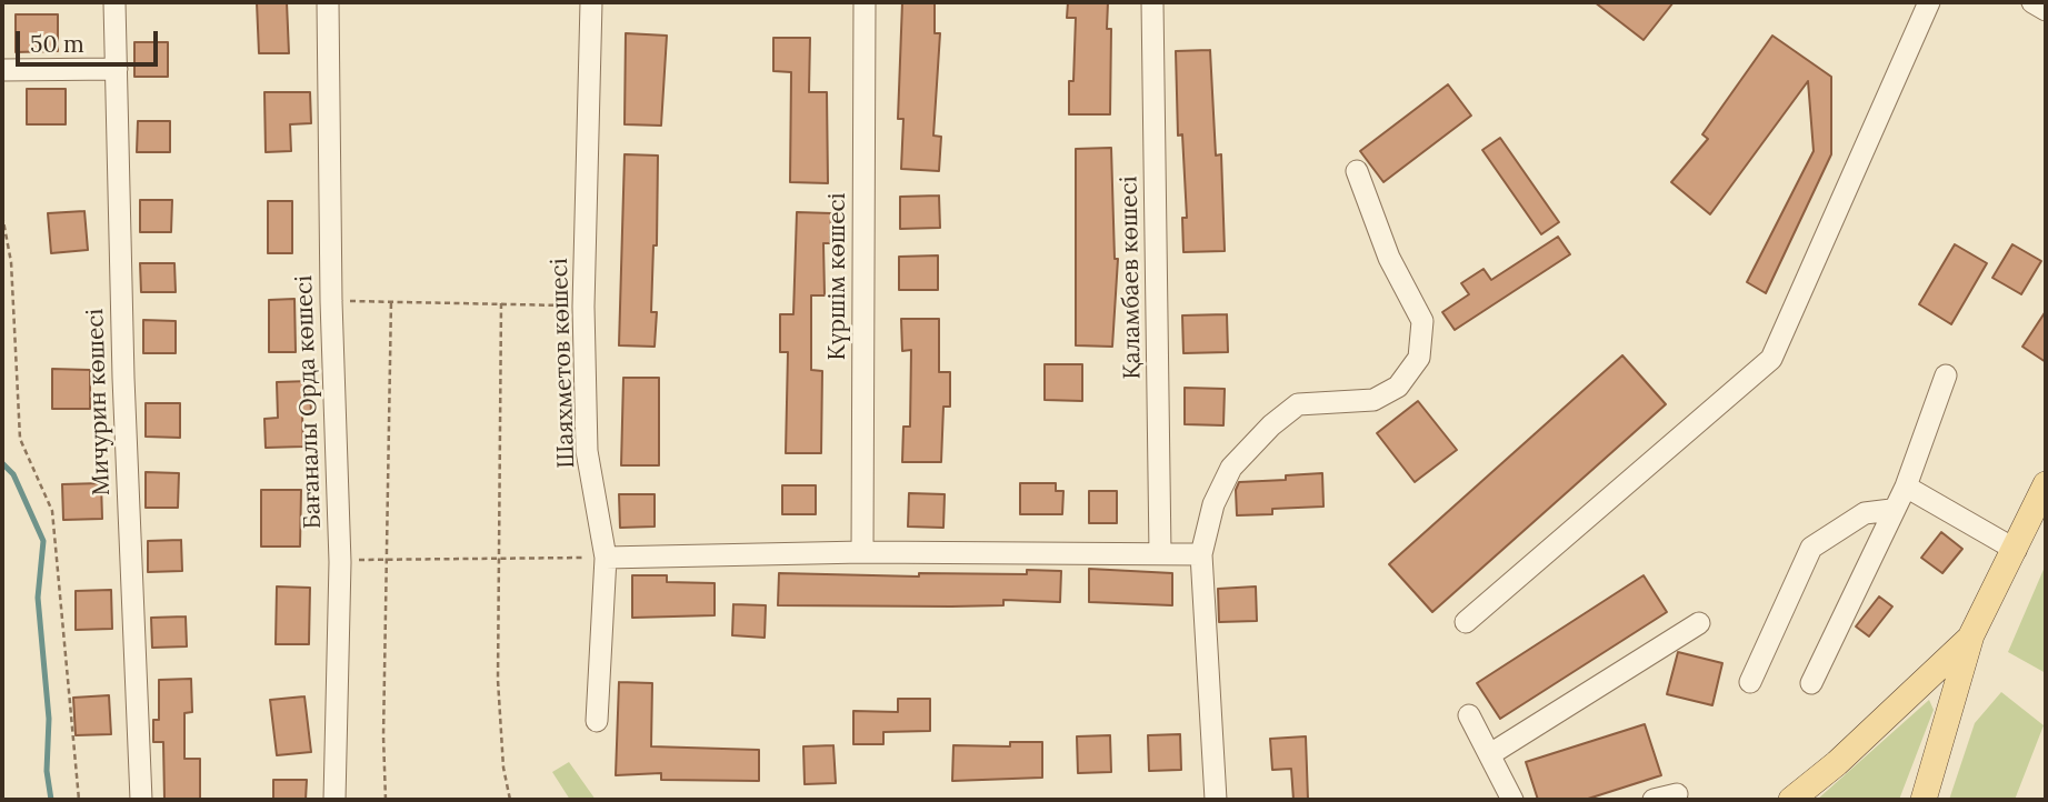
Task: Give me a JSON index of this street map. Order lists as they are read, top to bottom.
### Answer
{
  "streets": {
    "street": [
      "Күршім көшесі",
      "Қаламбаев көшесі",
      "Шаяхметов көшесі",
      "Мичурин көшесі",
      "Бағаналы Орда көшесі"
    ]
  },
  "scale_bar": "50 m"
}
